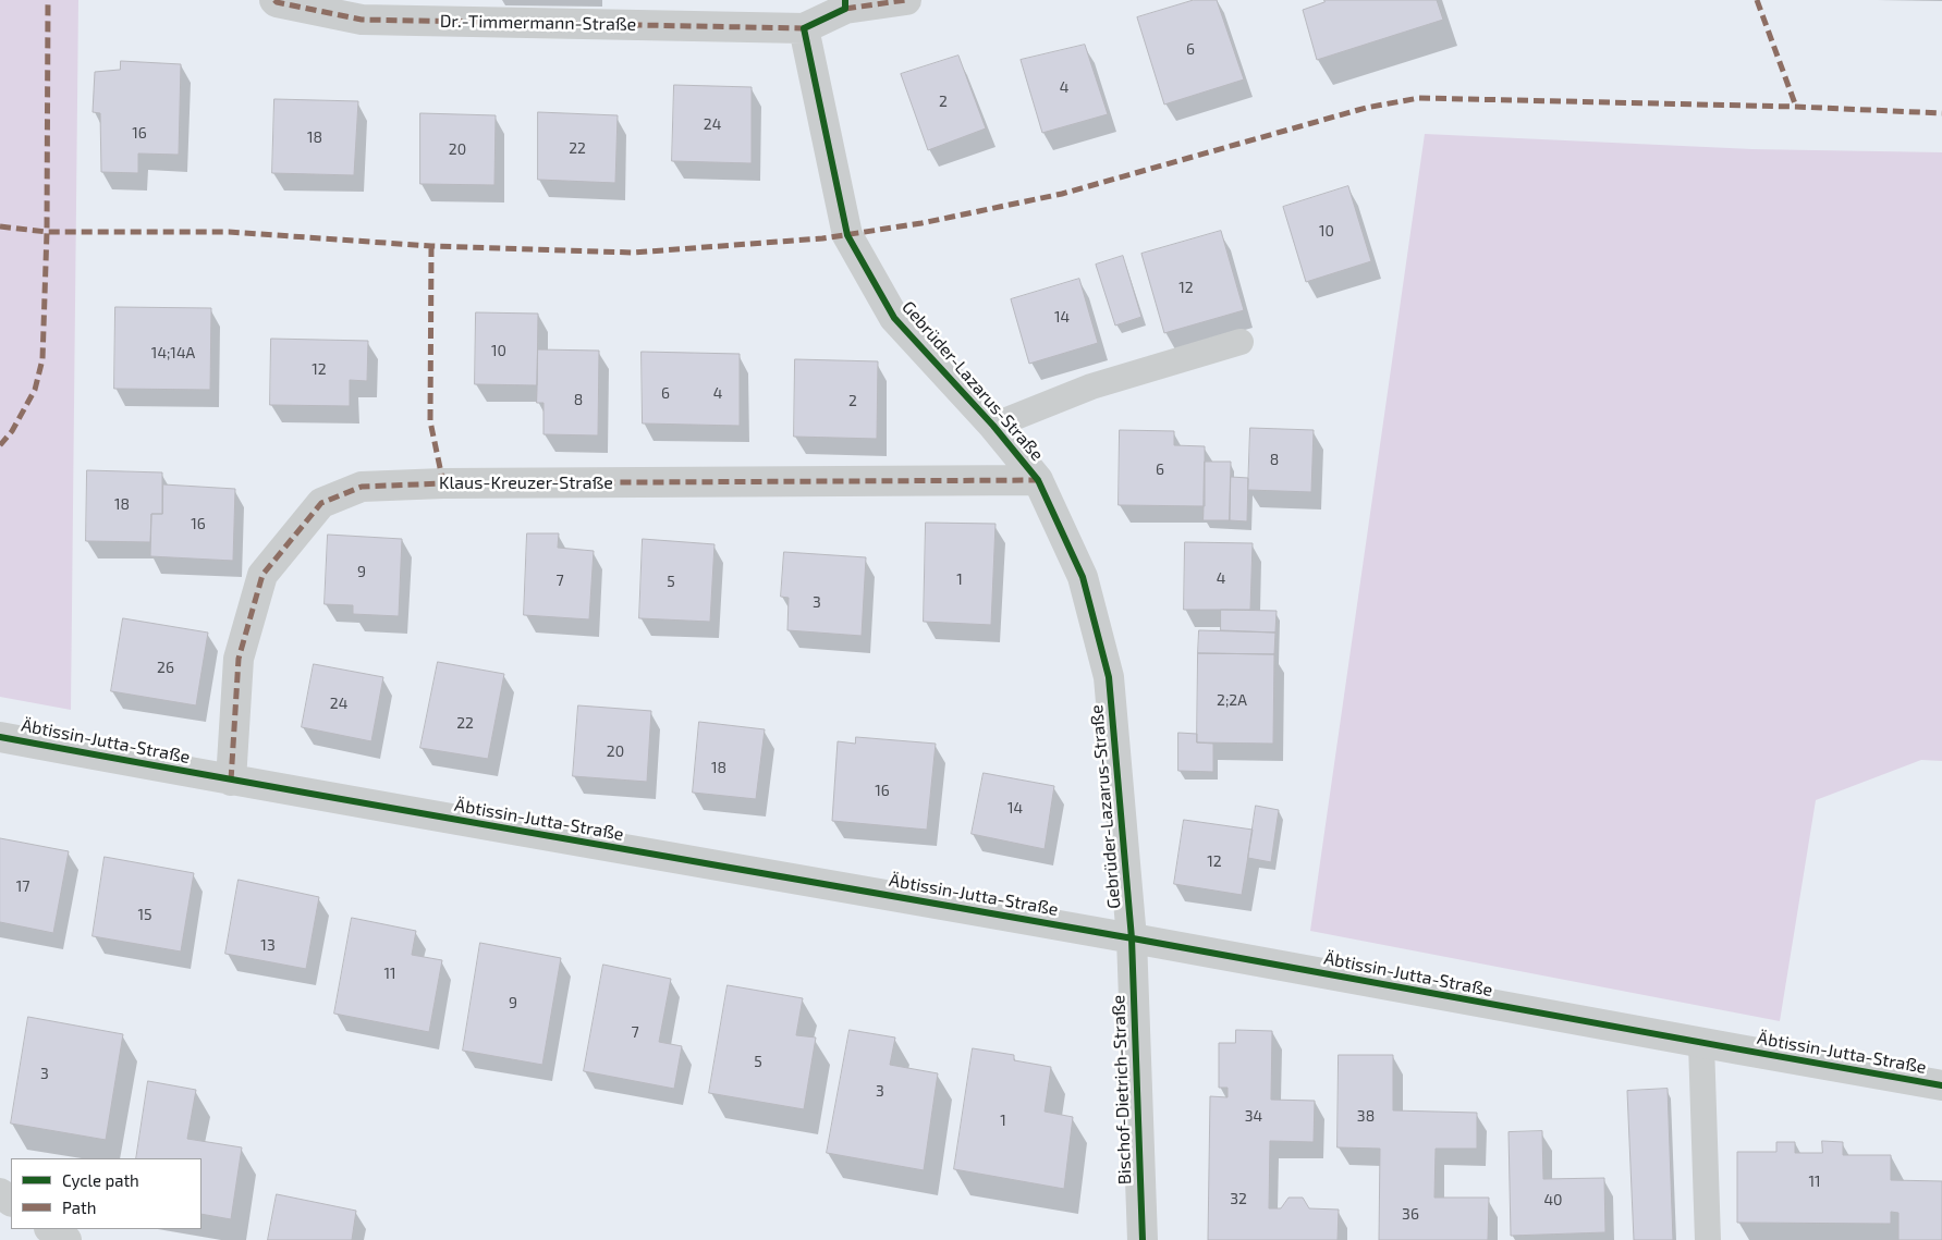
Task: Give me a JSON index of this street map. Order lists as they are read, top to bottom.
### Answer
{
  "streets": {
    "street": [
      "Dr.-Timmermann-Straße",
      "Gebrüder-Lazarus-Straße",
      "Klaus-Kreuzer-Straße",
      "Äbtissin-Jutta-Straße",
      "Bischof-Dietrich-Straße"
    ]
  },
  "crossings": [
    ["Dr.-Timmermann-Straße", "Gebrüder-Lazarus-Straße"],
    ["Gebrüder-Lazarus-Straße", "Klaus-Kreuzer-Straße"],
    ["Gebrüder-Lazarus-Straße", "Äbtissin-Jutta-Straße"],
    ["Gebrüder-Lazarus-Straße", "Bischof-Dietrich-Straße"],
    ["Klaus-Kreuzer-Straße", "Äbtissin-Jutta-Straße"],
    ["Äbtissin-Jutta-Straße", "Bischof-Dietrich-Straße"]
  ],
  "house_numbers": [
    "6",
    "4",
    "2",
    "24",
    "16",
    "18",
    "22",
    "20",
    "10",
    "12",
    "14",
    "10",
    "14;14A",
    "12",
    "6",
    "4",
    "8",
    "2",
    "8",
    "6",
    "18",
    "16",
    "9",
    "4",
    "1",
    "7",
    "5",
    "3",
    "26",
    "2;2A",
    "24",
    "22",
    "20",
    "18",
    "16",
    "14",
    "12",
    "17",
    "15",
    "13",
    "11",
    "9",
    "7",
    "5",
    "3",
    "3",
    "34",
    "38",
    "1",
    "11",
    "32",
    "40",
    "36"
  ],
  "legend": ["Cycle path", "Path"]
}
